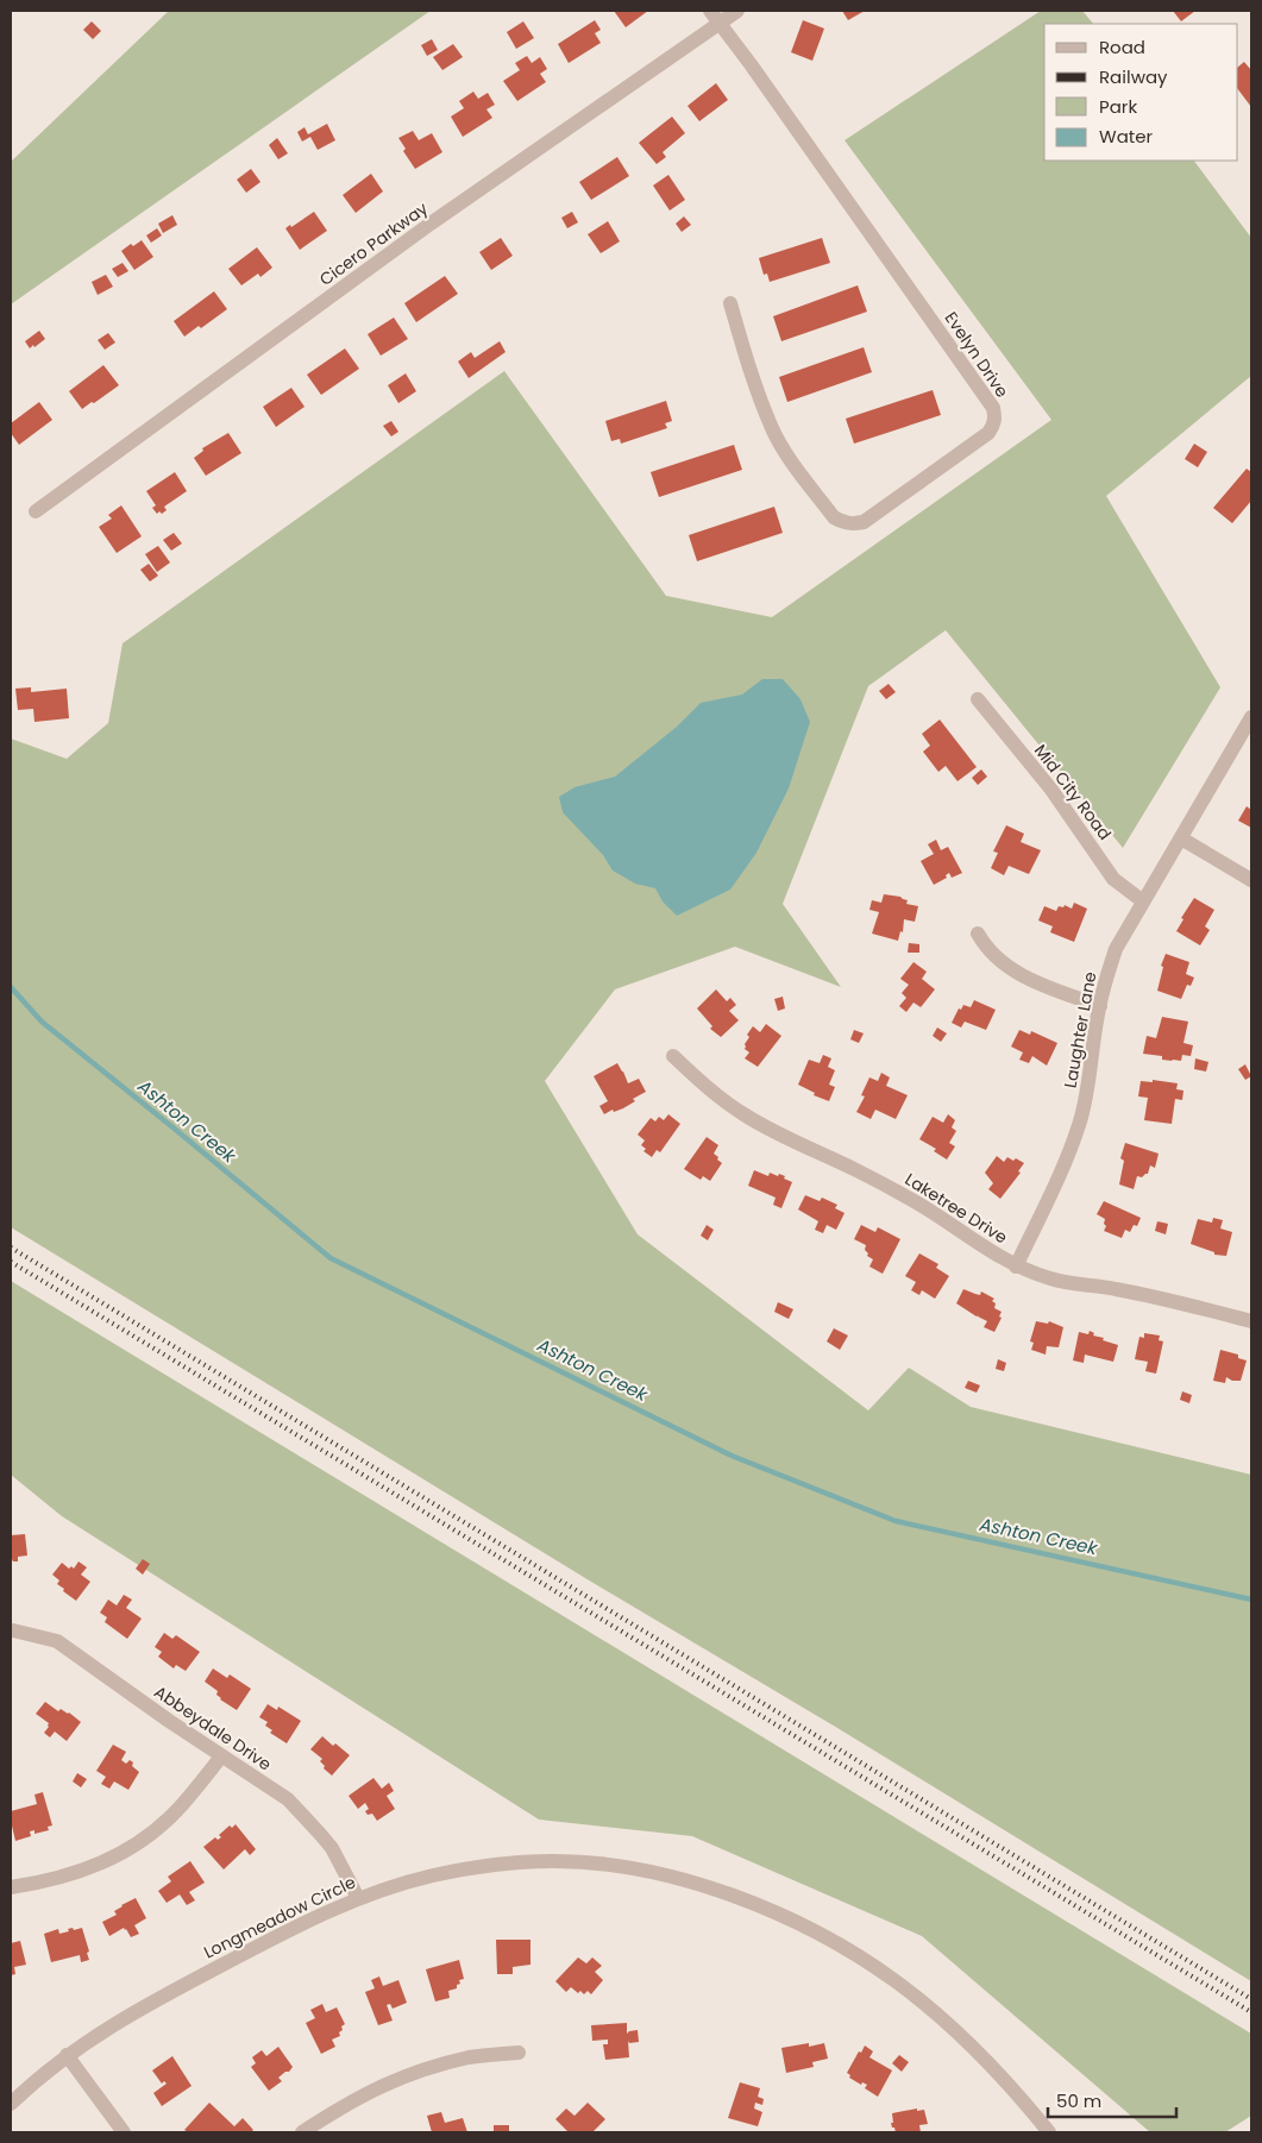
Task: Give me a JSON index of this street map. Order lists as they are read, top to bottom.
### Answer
{
  "streets": {
    "street": [
      "Cicero Parkway",
      "Evelyn Drive",
      "Mid City Road",
      "Laughter Lane",
      "Laketree Drive",
      "Abbeydale Drive",
      "Longmeadow Circle"
    ]
  },
  "crossings": [
    ["Cicero Parkway", "Evelyn Drive"],
    ["Mid City Road", "Laughter Lane"],
    ["Laughter Lane", "Laketree Drive"],
    ["Abbeydale Drive", "Longmeadow Circle"]
  ],
  "water": ["Ashton Creek"],
  "legend": [
    "Road",
    "Railway",
    "Park",
    "Water"
  ],
  "scale_bar": "50 m"
}
